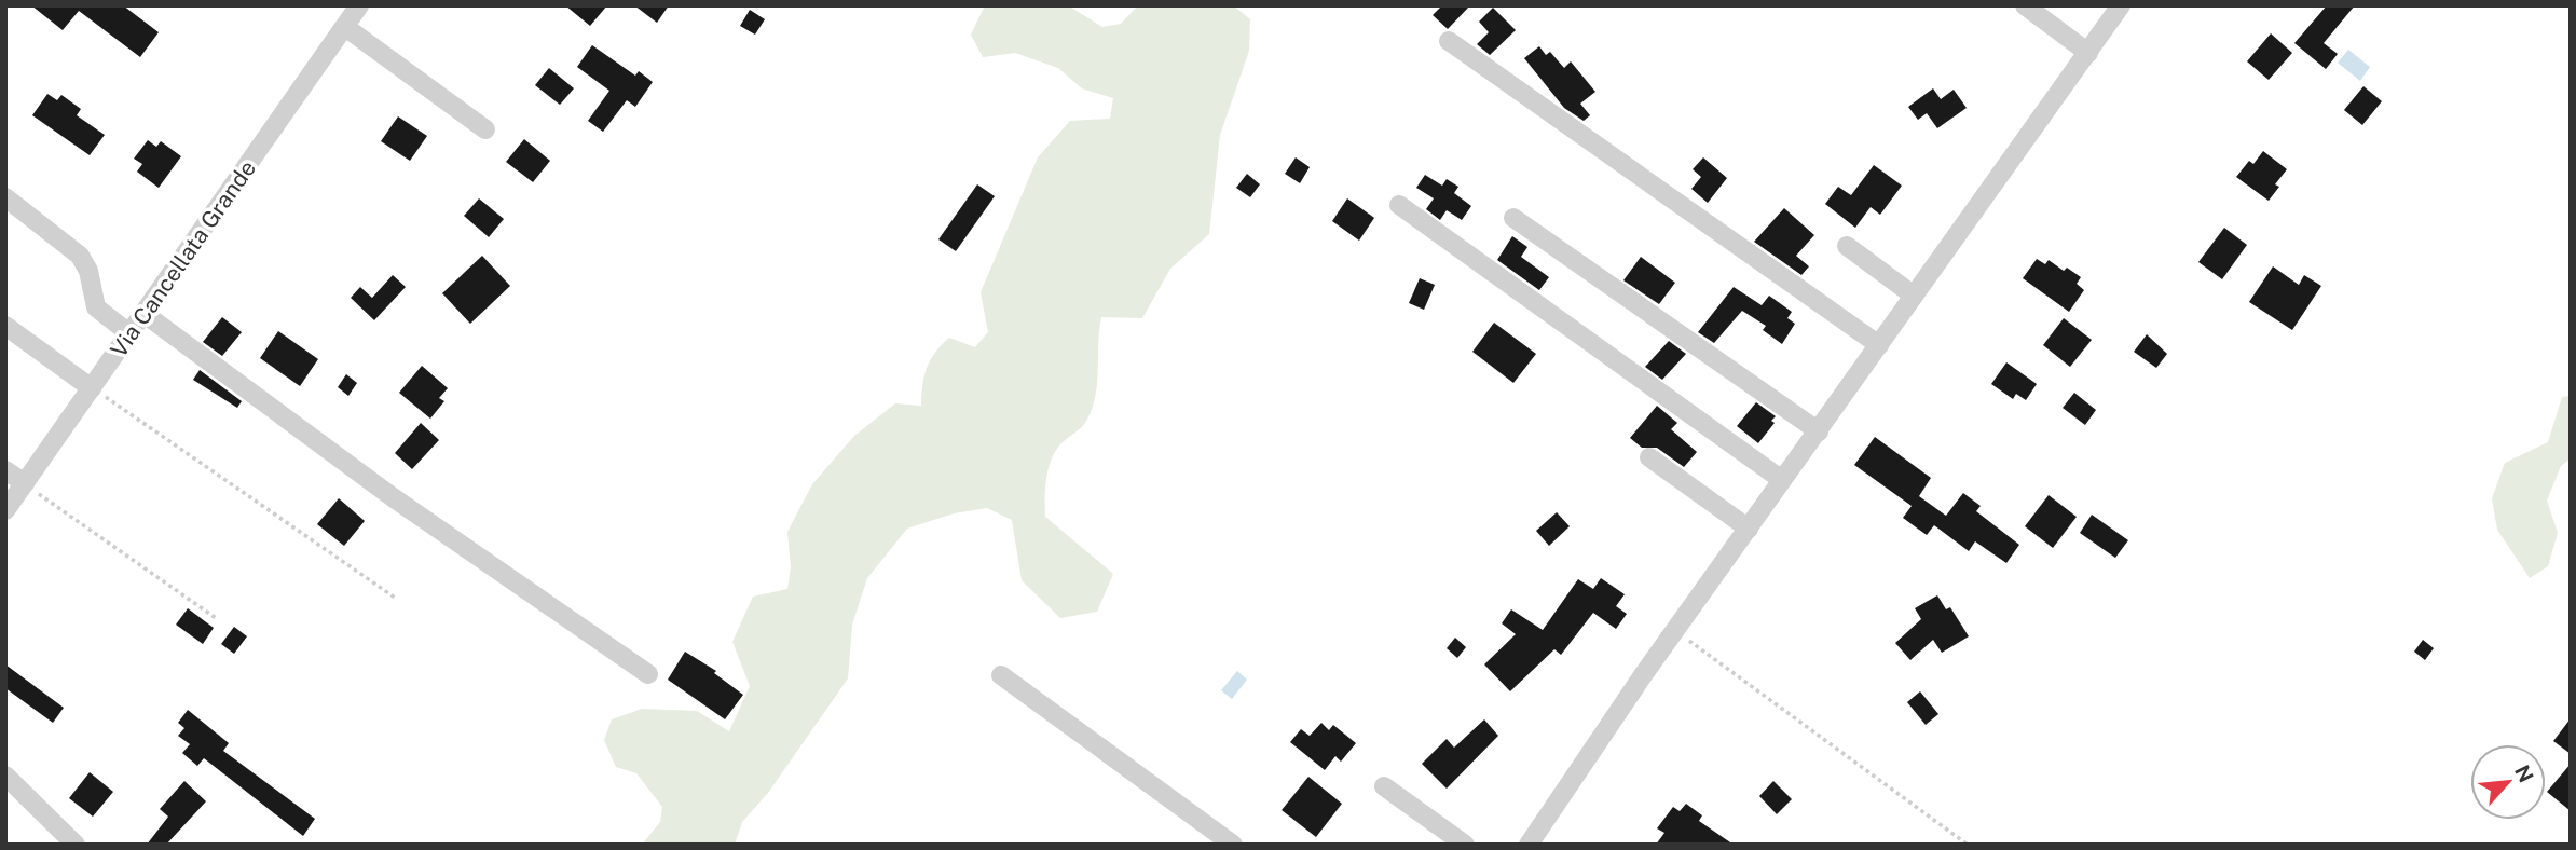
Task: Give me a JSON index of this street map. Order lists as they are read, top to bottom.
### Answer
{
  "streets": {
    "street": ["Via Cancellata Grande"]
  },
  "north": "top right"
}
